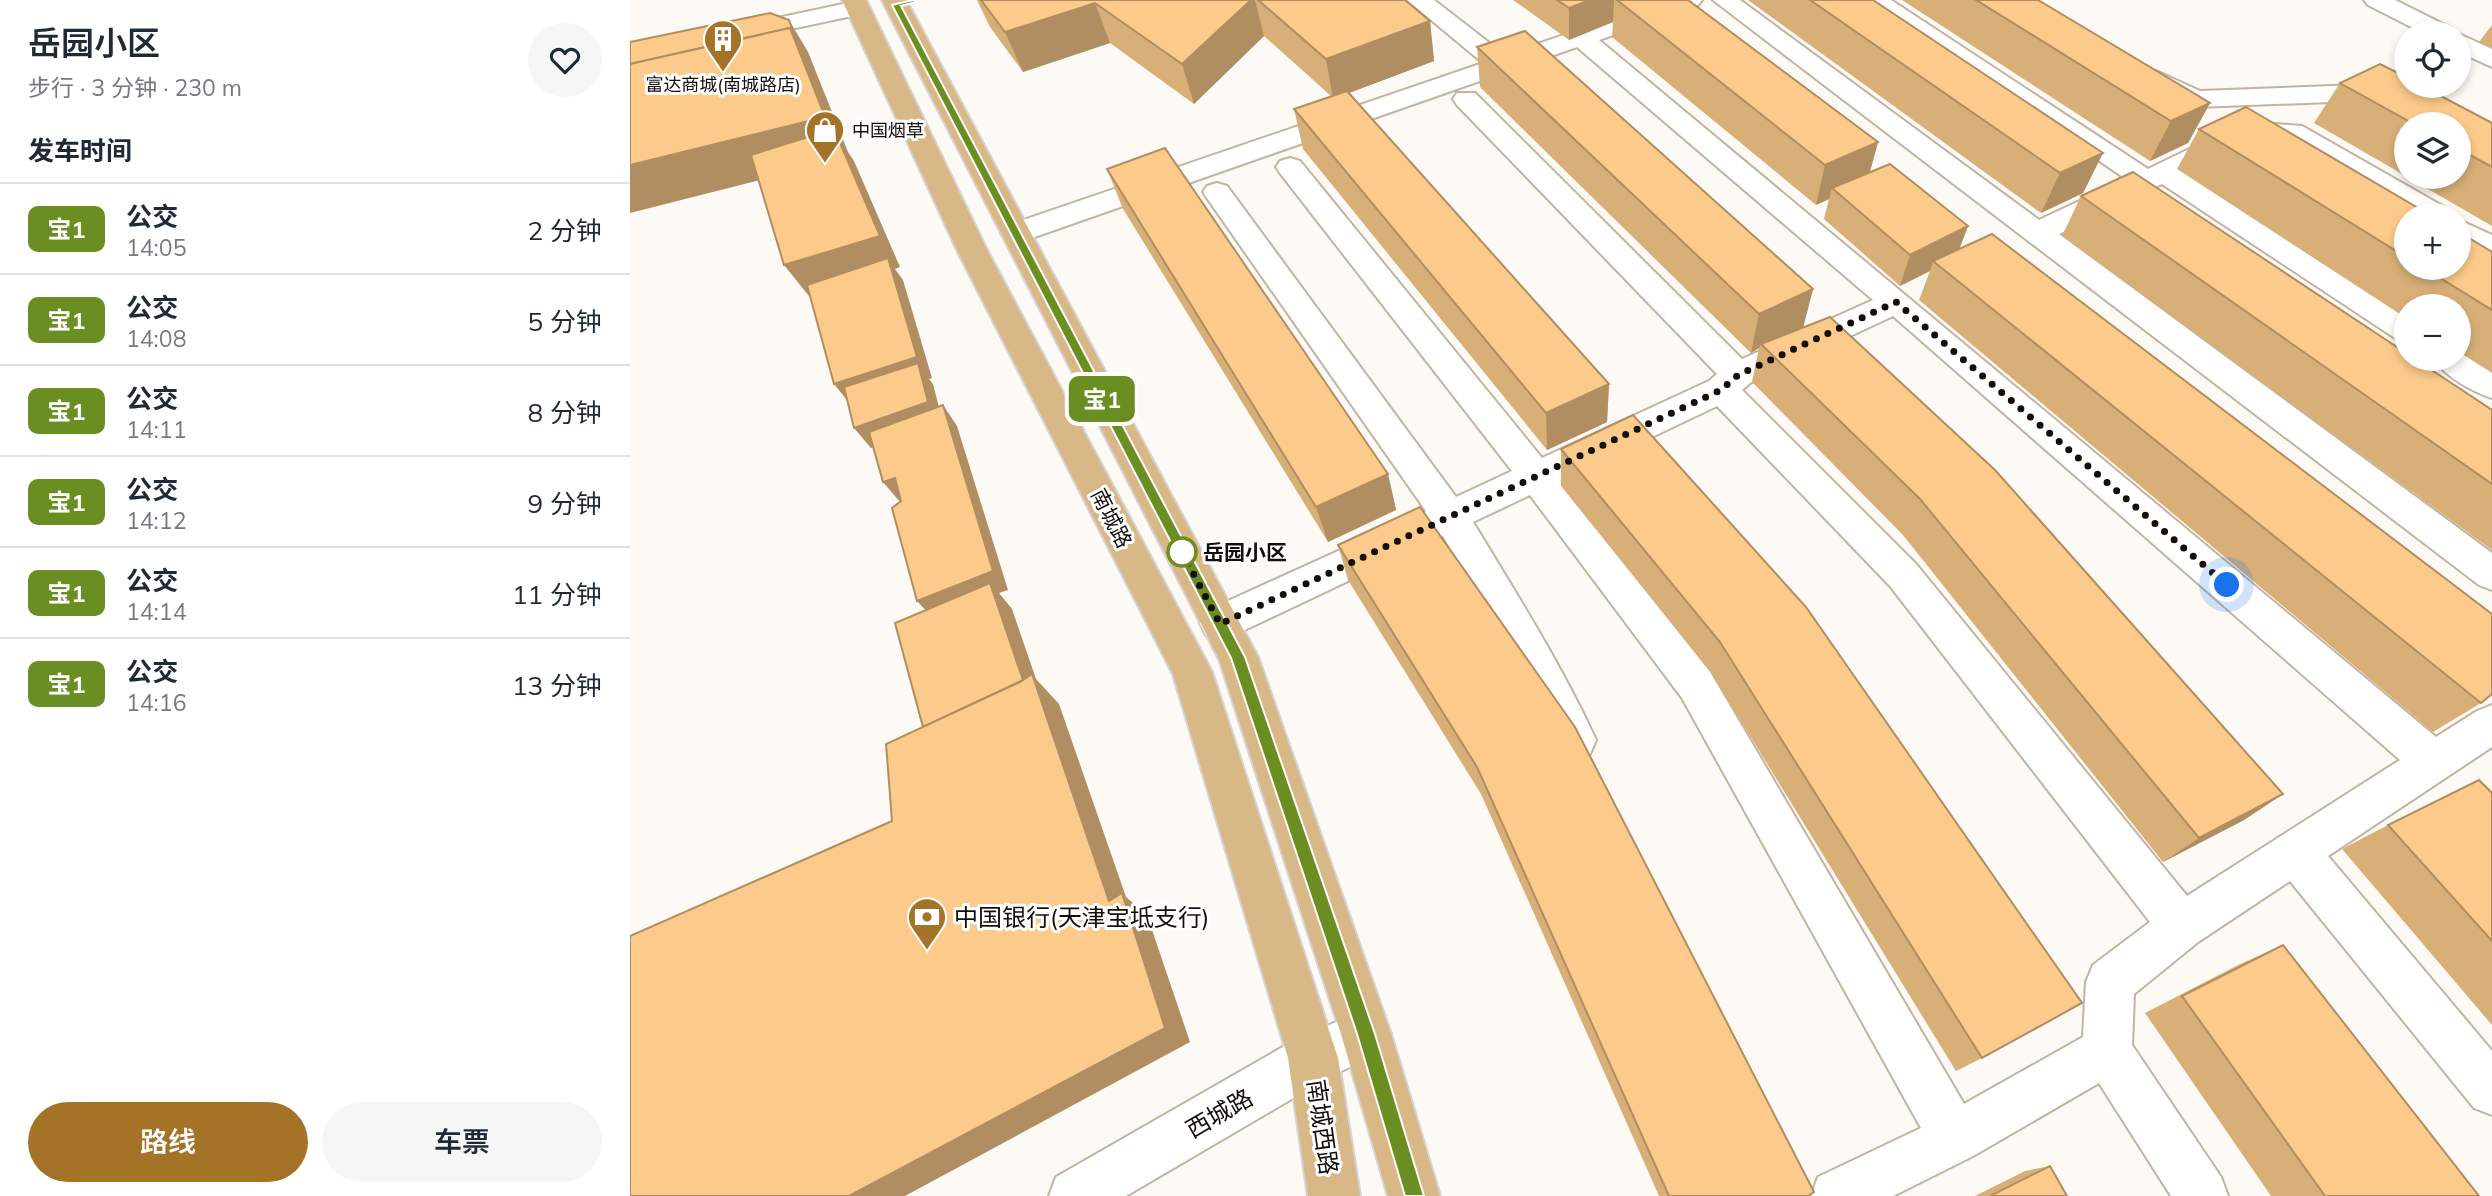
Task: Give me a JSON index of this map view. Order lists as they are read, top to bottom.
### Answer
{
  "streets": {
    "main road": ["南城路", "南城西路"],
    "street": ["西城路"]
  },
  "crossings": [
    ["南城路", "西城路"],
    ["南城路", "南城西路"],
    ["西城路", "南城西路"]
  ],
  "places": {
    "building": ["富达商城(南城路店)"],
    "shop": ["中国烟草"],
    "other": ["岳园小区"],
    "bank": ["中国银行(天津宝坻支行)"]
  },
  "lines": ["bus line 宝1"],
  "page": {
    "heading": [
      ["岳园小区", "步行 · 3 分钟 · 230 m"],
      "发车时间"
    ],
    "on_map": "宝1",
    "map_buttons": ["+", "−"],
    "list": [
      {
        "mark": "宝1",
        "name": "公交",
        "note": "14:05",
        "value": "2 分钟"
      },
      {
        "mark": "宝1",
        "name": "公交",
        "note": "14:08",
        "value": "5 分钟"
      },
      {
        "mark": "宝1",
        "name": "公交",
        "note": "14:11",
        "value": "8 分钟"
      },
      {
        "mark": "宝1",
        "name": "公交",
        "note": "14:12",
        "value": "9 分钟"
      },
      {
        "mark": "宝1",
        "name": "公交",
        "note": "14:14",
        "value": "11 分钟"
      },
      {
        "mark": "宝1",
        "name": "公交",
        "note": "14:16",
        "value": "13 分钟"
      }
    ],
    "buttons": ["路线", "车票"]
  }
}
